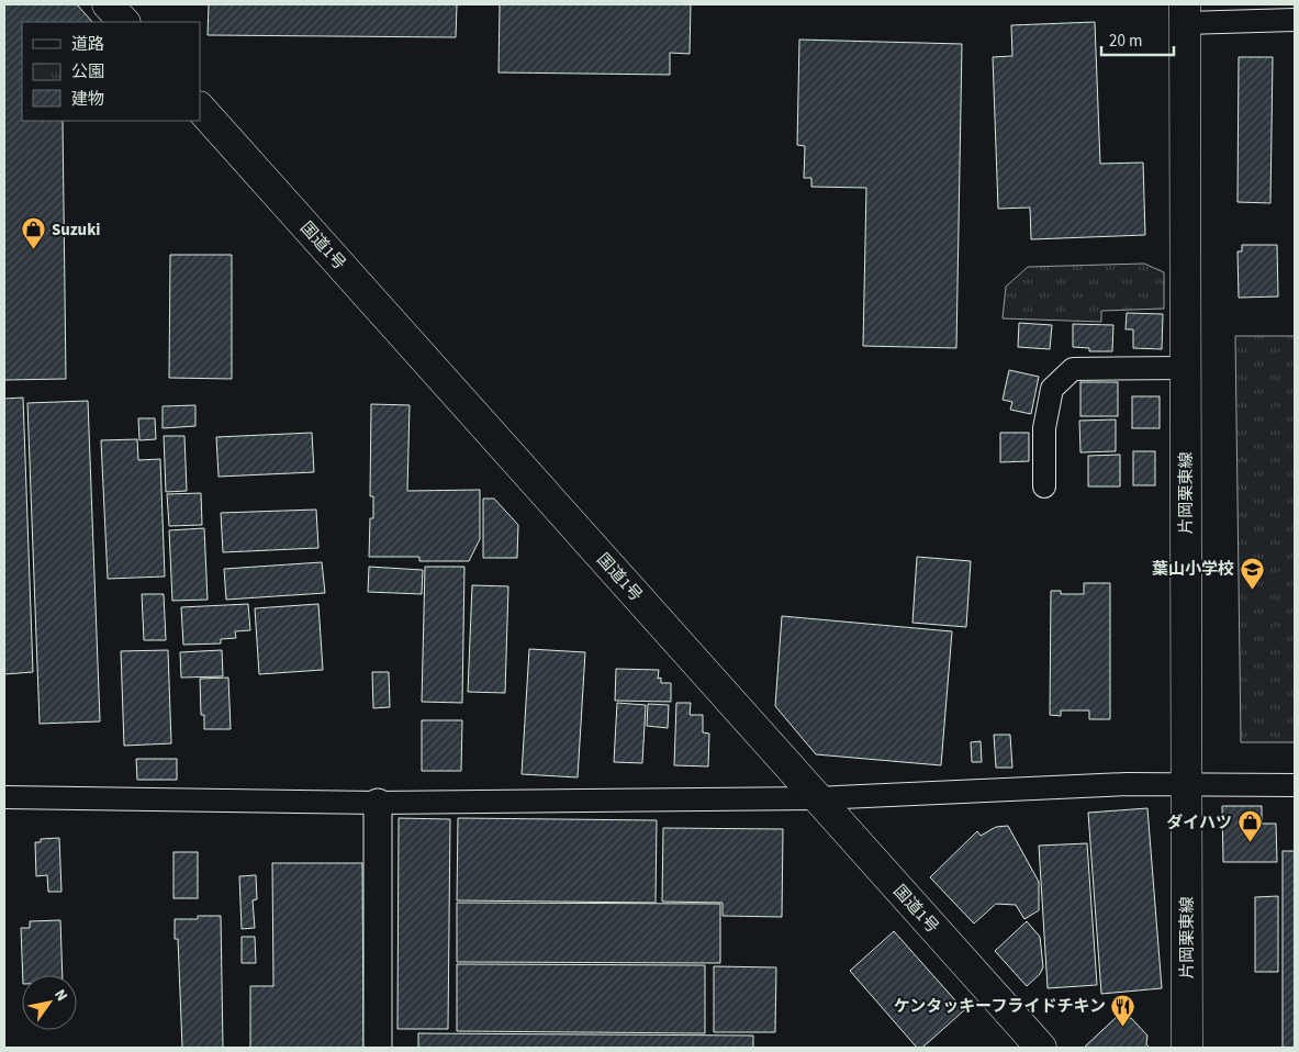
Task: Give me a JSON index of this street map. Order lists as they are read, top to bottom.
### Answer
{
  "streets": {
    "main road": ["国道1号", "片岡栗東線"]
  },
  "places": {
    "shop": ["Suzuki", "ダイハツ"],
    "school or university": ["葉山小学校"],
    "restaurant": ["ケンタッキーフライドチキン"]
  },
  "legend": ["道路", "公園", "建物"],
  "scale_bar": "20 m",
  "north": "top right"
}
